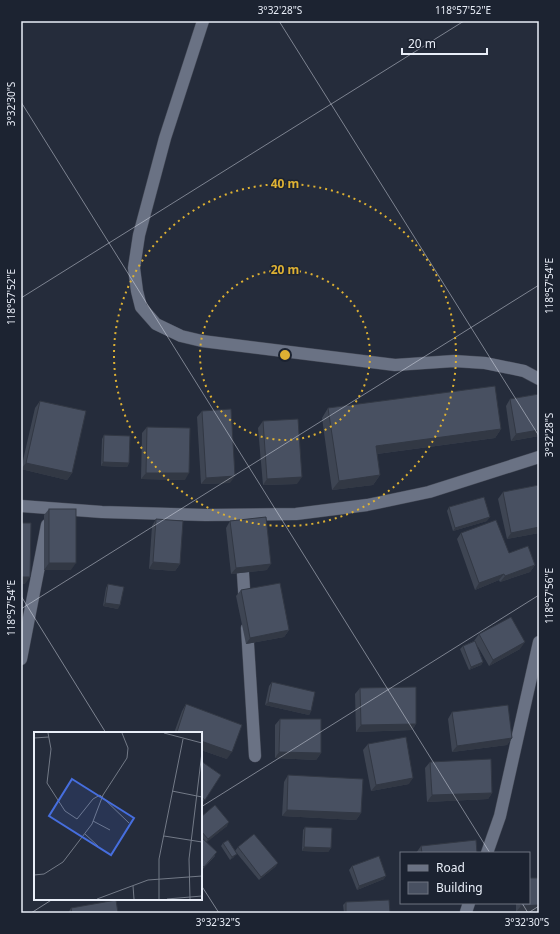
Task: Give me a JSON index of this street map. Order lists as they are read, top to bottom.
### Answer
{
  "legend": ["Road", "Building"],
  "scale_bar": "20 m",
  "coordinates": [
    "3°32'28\"S",
    "118°57'52\"E",
    "3°32'30\"S",
    "118°57'54\"E",
    "118°57'56\"E",
    "3°32'32\"S"
  ],
  "rings": ["40 m", "20 m"]
}
